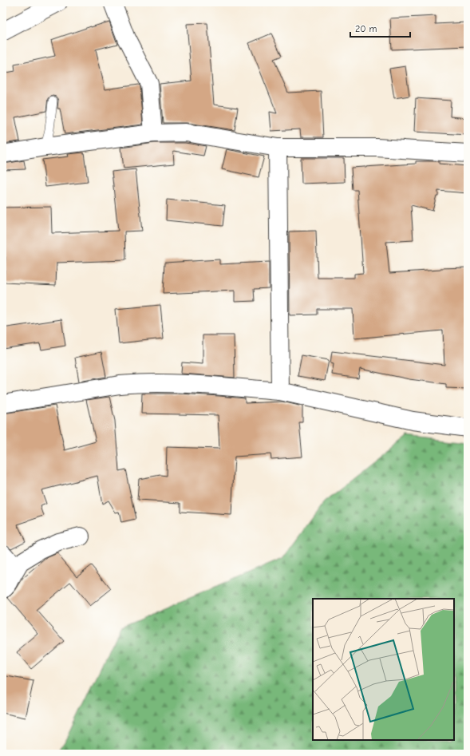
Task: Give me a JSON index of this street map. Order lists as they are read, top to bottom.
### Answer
{
  "scale_bar": "20 m"
}
